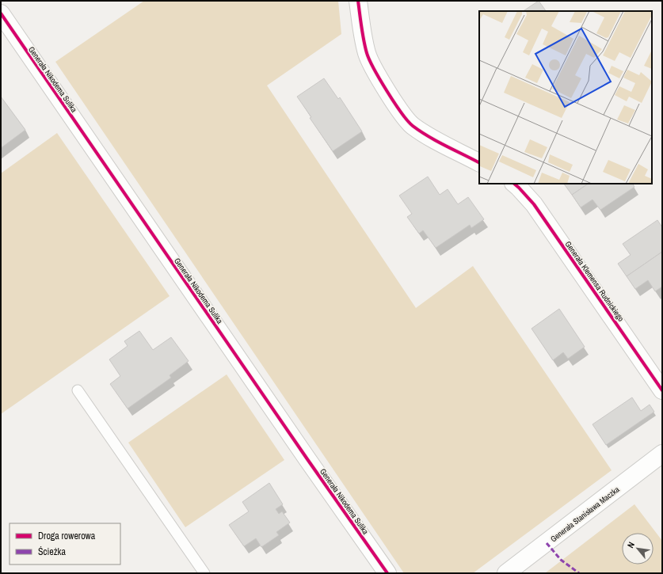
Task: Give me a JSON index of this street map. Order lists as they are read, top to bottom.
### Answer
{
  "streets": {
    "street": ["Generała Nikodema Sulika", "Generała Klemensa Rudnickiego", "Generała Stanisława Maczka"]
  },
  "legend": ["Droga rowerowa", "Ścieżka"],
  "north": "top left"
}
